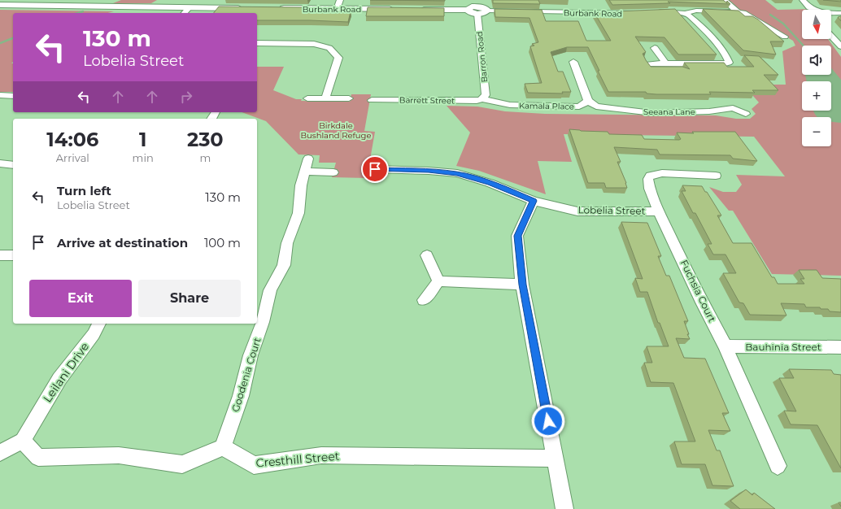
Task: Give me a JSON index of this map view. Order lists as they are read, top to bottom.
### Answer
{
  "streets": {
    "street": [
      "Burbank Road",
      "Barron Road",
      "Barrett Street",
      "Kamala Place",
      "Seeana Lane",
      "Lobelia Street",
      "Fuchsia Court",
      "Bauhinia Street",
      "Leilani Drive",
      "Goodenia Court",
      "Cresthill Street"
    ]
  },
  "crossings": [
    ["Barron Road", "Barrett Street"],
    ["Barron Road", "Kamala Place"],
    ["Barrett Street", "Kamala Place"],
    ["Kamala Place", "Seeana Lane"],
    ["Lobelia Street", "Fuchsia Court"],
    ["Fuchsia Court", "Bauhinia Street"],
    ["Goodenia Court", "Cresthill Street"]
  ],
  "parks": ["Birkdale Bushland Refuge"],
  "north": "bottom",
  "page": {
    "map_buttons": ["+", "−"],
    "turn": ["130 m", "Lobelia Street"],
    "eta": [
      "14:06",
      "Arrival",
      "1",
      "min",
      "230",
      "m"
    ],
    "list": [
      {
        "name": "Turn left",
        "note": "Lobelia Street",
        "value": "130 m"
      },
      {
        "name": "Arrive at destination",
        "value": "100 m"
      }
    ],
    "buttons": ["Exit", "Share"]
  }
}
